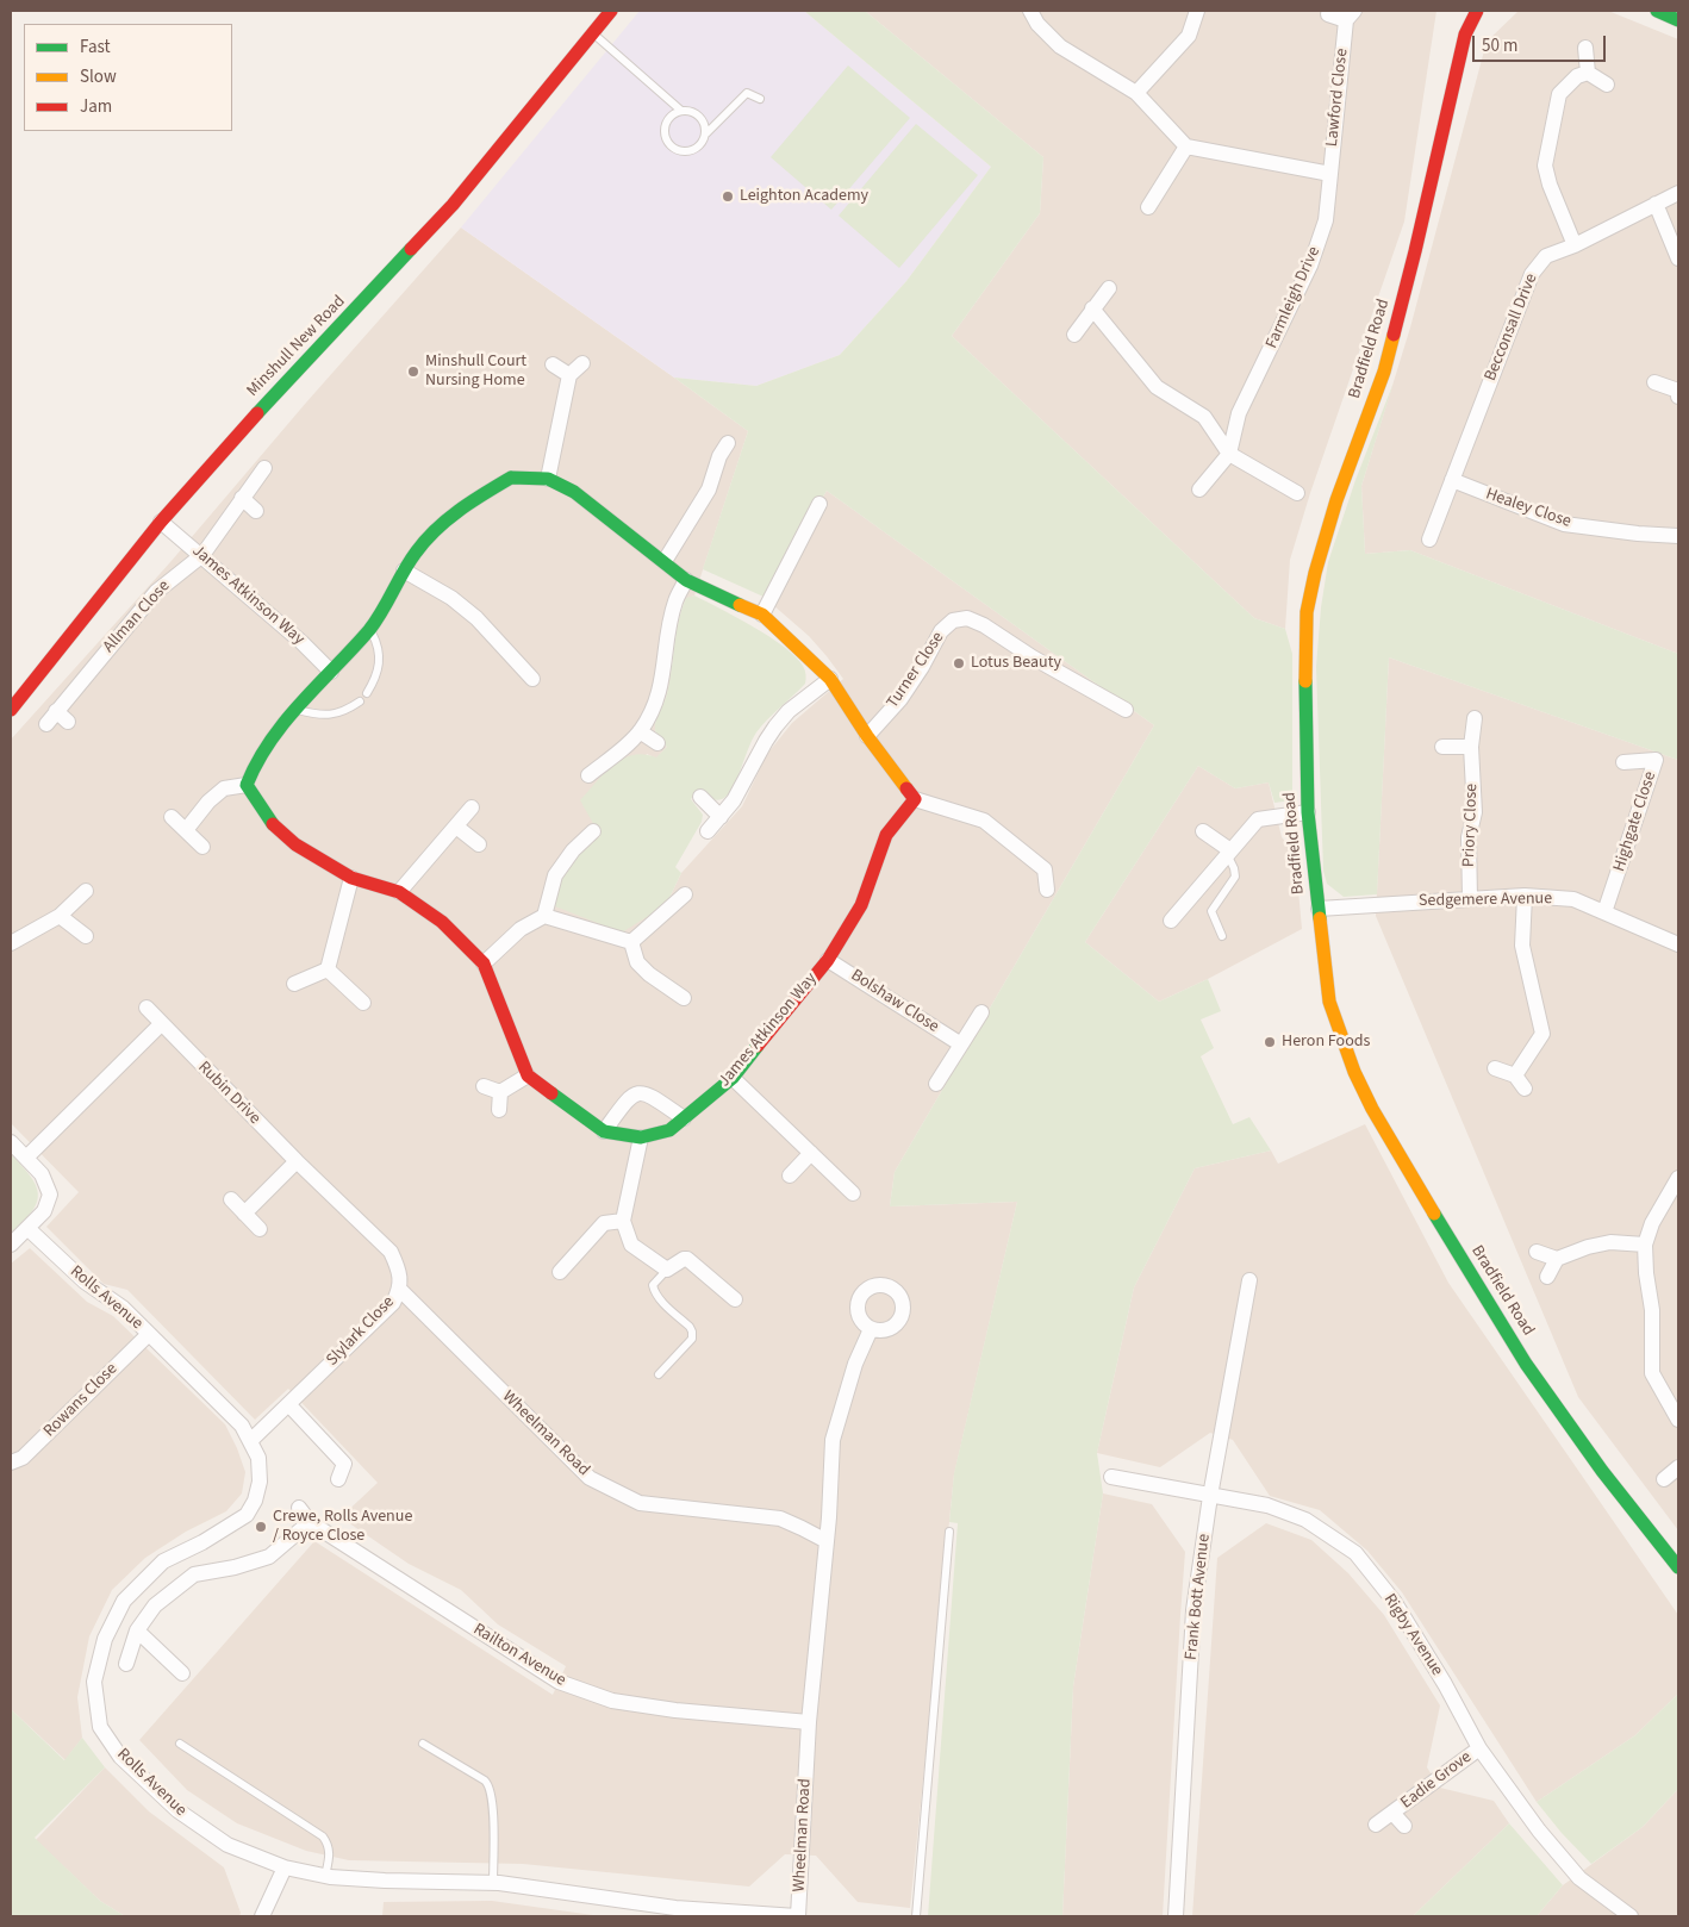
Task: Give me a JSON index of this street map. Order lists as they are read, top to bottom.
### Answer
{
  "streets": {
    "street": [
      "Lawford Close",
      "Farmleigh Drive",
      "Becconsall Drive",
      "Minshull New Road",
      "Bradfield Road",
      "Healey Close",
      "James Atkinson Way",
      "Allman Close",
      "Turner Close",
      "Highgate Close",
      "Priory Close",
      "Sedgemere Avenue",
      "Bolshaw Close",
      "Rubin Drive",
      "Rolls Avenue",
      "Slylark Close",
      "Rowans Close",
      "Wheelman Road",
      "Frank Bott Avenue",
      "Rigby Avenue",
      "Railton Avenue",
      "Eadie Grove"
    ]
  },
  "crossings": [
    ["Lawford Close", "Farmleigh Drive"],
    ["Becconsall Drive", "Healey Close"],
    ["Minshull New Road", "James Atkinson Way"],
    ["Bradfield Road", "Sedgemere Avenue"],
    ["James Atkinson Way", "Allman Close"],
    ["James Atkinson Way", "Bolshaw Close"],
    ["Highgate Close", "Sedgemere Avenue"],
    ["Priory Close", "Sedgemere Avenue"],
    ["Rubin Drive", "Slylark Close"],
    ["Rolls Avenue", "Slylark Close"],
    ["Rolls Avenue", "Rowans Close"],
    ["Rolls Avenue", "Wheelman Road"],
    ["Slylark Close", "Wheelman Road"],
    ["Wheelman Road", "Railton Avenue"],
    ["Frank Bott Avenue", "Rigby Avenue"],
    ["Rigby Avenue", "Eadie Grove"]
  ],
  "places": [
    "Leighton Academy",
    "Minshull Court Nursing Home",
    "Lotus Beauty",
    "Heron Foods",
    "Crewe, Rolls Avenue / Royce Close"
  ],
  "legend": ["Fast", "Slow", "Jam"],
  "scale_bar": "50 m"
}
